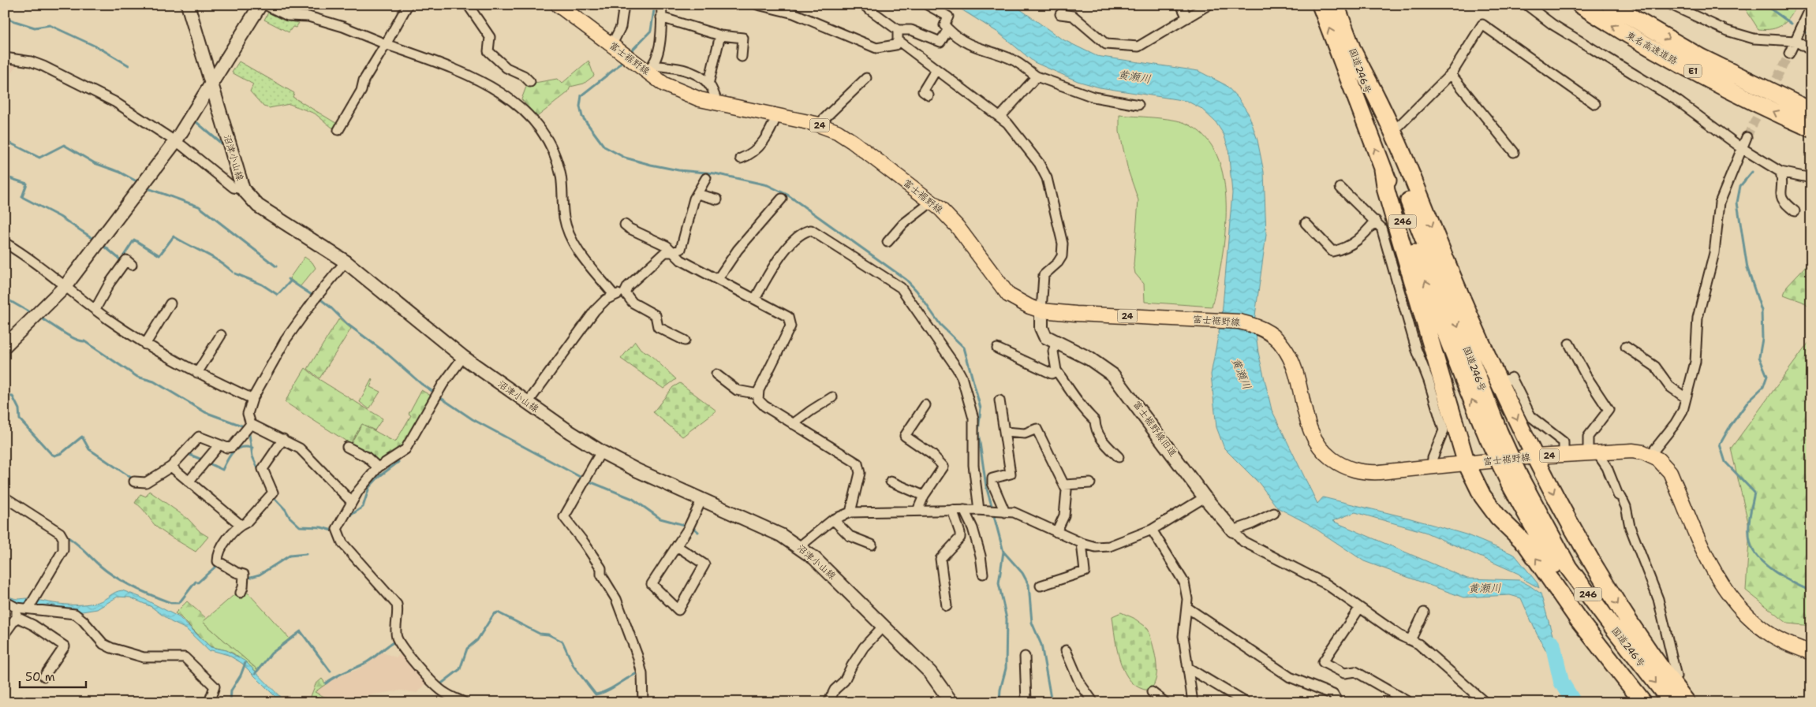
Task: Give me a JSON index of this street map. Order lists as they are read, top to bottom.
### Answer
{
  "streets": {
    "highway": [
      "東名高速道路",
      "国道246号",
      "E1",
      "246"
    ],
    "main road": [
      "富士裾野線",
      "24",
      "沼津小山線",
      "富士裾野線旧道"
    ]
  },
  "crossings": [
    ["富士裾野線", "富士裾野線旧道"]
  ],
  "water": ["黄瀬川"],
  "scale_bar": "50 m"
}
